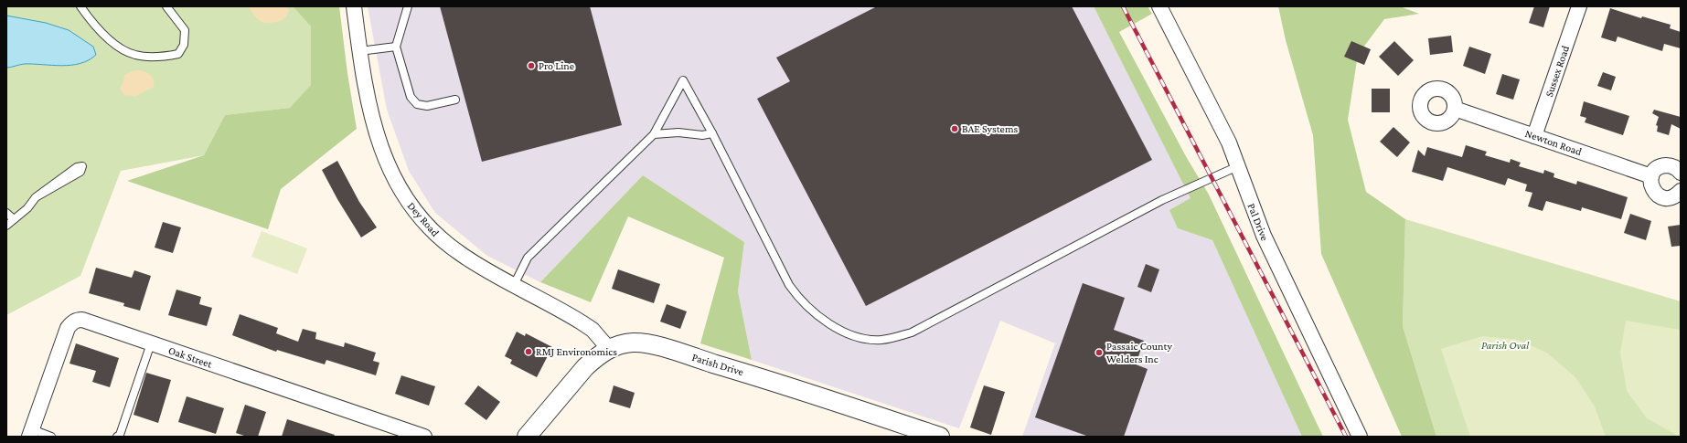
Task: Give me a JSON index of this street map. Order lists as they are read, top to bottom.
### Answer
{
  "streets": {
    "street": [
      "Sussex Road",
      "Newton Road",
      "Dey Road",
      "Pal Drive",
      "Oak Street",
      "Parish Drive"
    ]
  },
  "crossings": [
    ["Sussex Road", "Newton Road"],
    ["Dey Road", "Parish Drive"]
  ],
  "parks": ["Parish Oval"],
  "places": [
    "Pro Line",
    "BAE Systems",
    "RMJ Environomics",
    "Passaic County Welders Inc"
  ]
}
